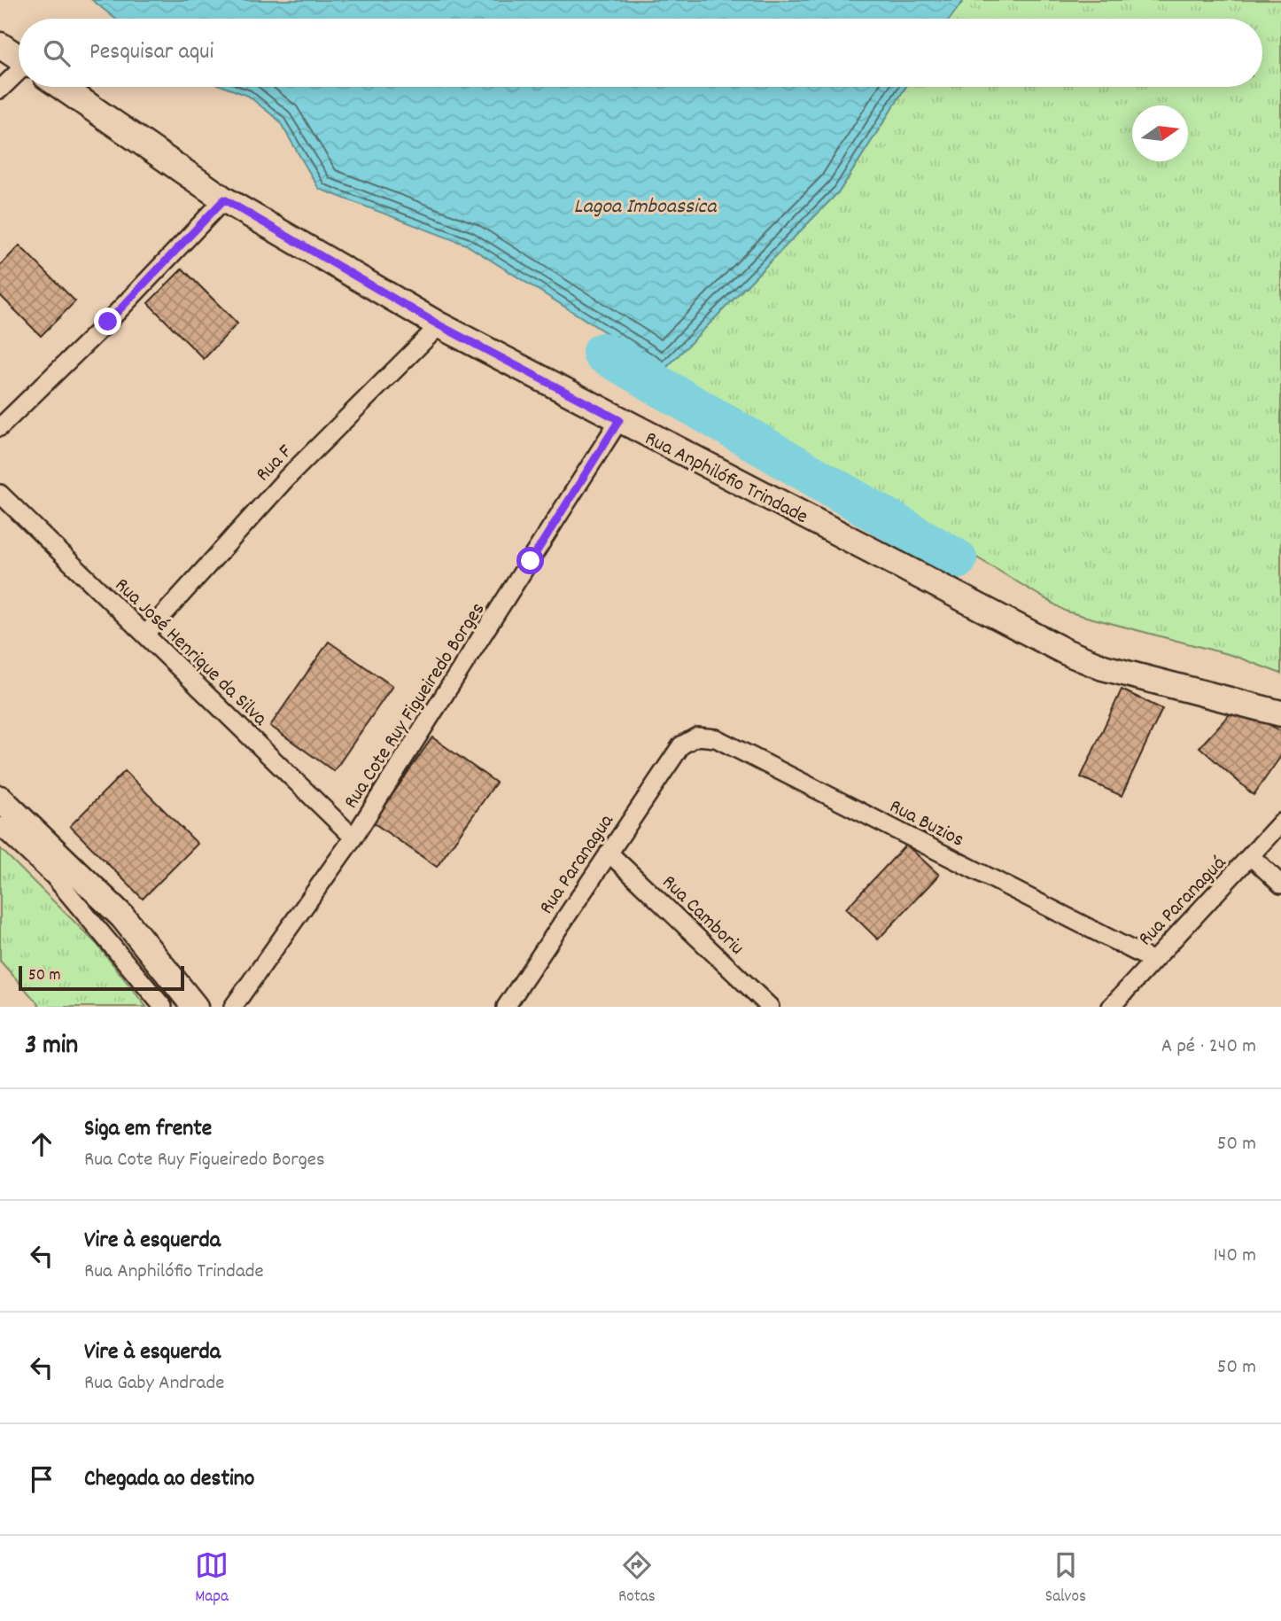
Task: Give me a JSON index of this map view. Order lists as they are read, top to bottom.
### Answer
{
  "streets": {
    "street": [
      "Rua F",
      "Rua Anphilófio Trindade",
      "Rua José Henrique da Silva",
      "Rua Cote Ruy Figueiredo Borges",
      "Rua Buzios",
      "Rua Paranagua",
      "Rua Paranaguá",
      "Rua Camboriu"
    ]
  },
  "crossings": [
    ["Rua F", "Rua Anphilófio Trindade"],
    ["Rua F", "Rua José Henrique da Silva"],
    ["Rua Anphilófio Trindade", "Rua Cote Ruy Figueiredo Borges"],
    ["Rua José Henrique da Silva", "Rua Cote Ruy Figueiredo Borges"],
    ["Rua Buzios", "Rua Paranagua"],
    ["Rua Buzios", "Rua Paranaguá"],
    ["Rua Paranagua", "Rua Camboriu"]
  ],
  "water": ["Lagoa Imboassica"],
  "scale_bar": "50 m",
  "north": "right",
  "page": {
    "search": "Pesquisar aqui",
    "scale": "50 m",
    "heading": ["3 min", "A pé · 240 m"],
    "list": [
      ["Siga em frente", "Rua Cote Ruy Figueiredo Borges", "50 m"],
      ["Vire à esquerda", "Rua Anphilófio Trindade", "140 m"],
      ["Vire à esquerda", "Rua Gaby Andrade", "50 m"],
      "Chegada ao destino"
    ],
    "nav": ["Mapa", "Rotas", "Salvos"]
  }
}
